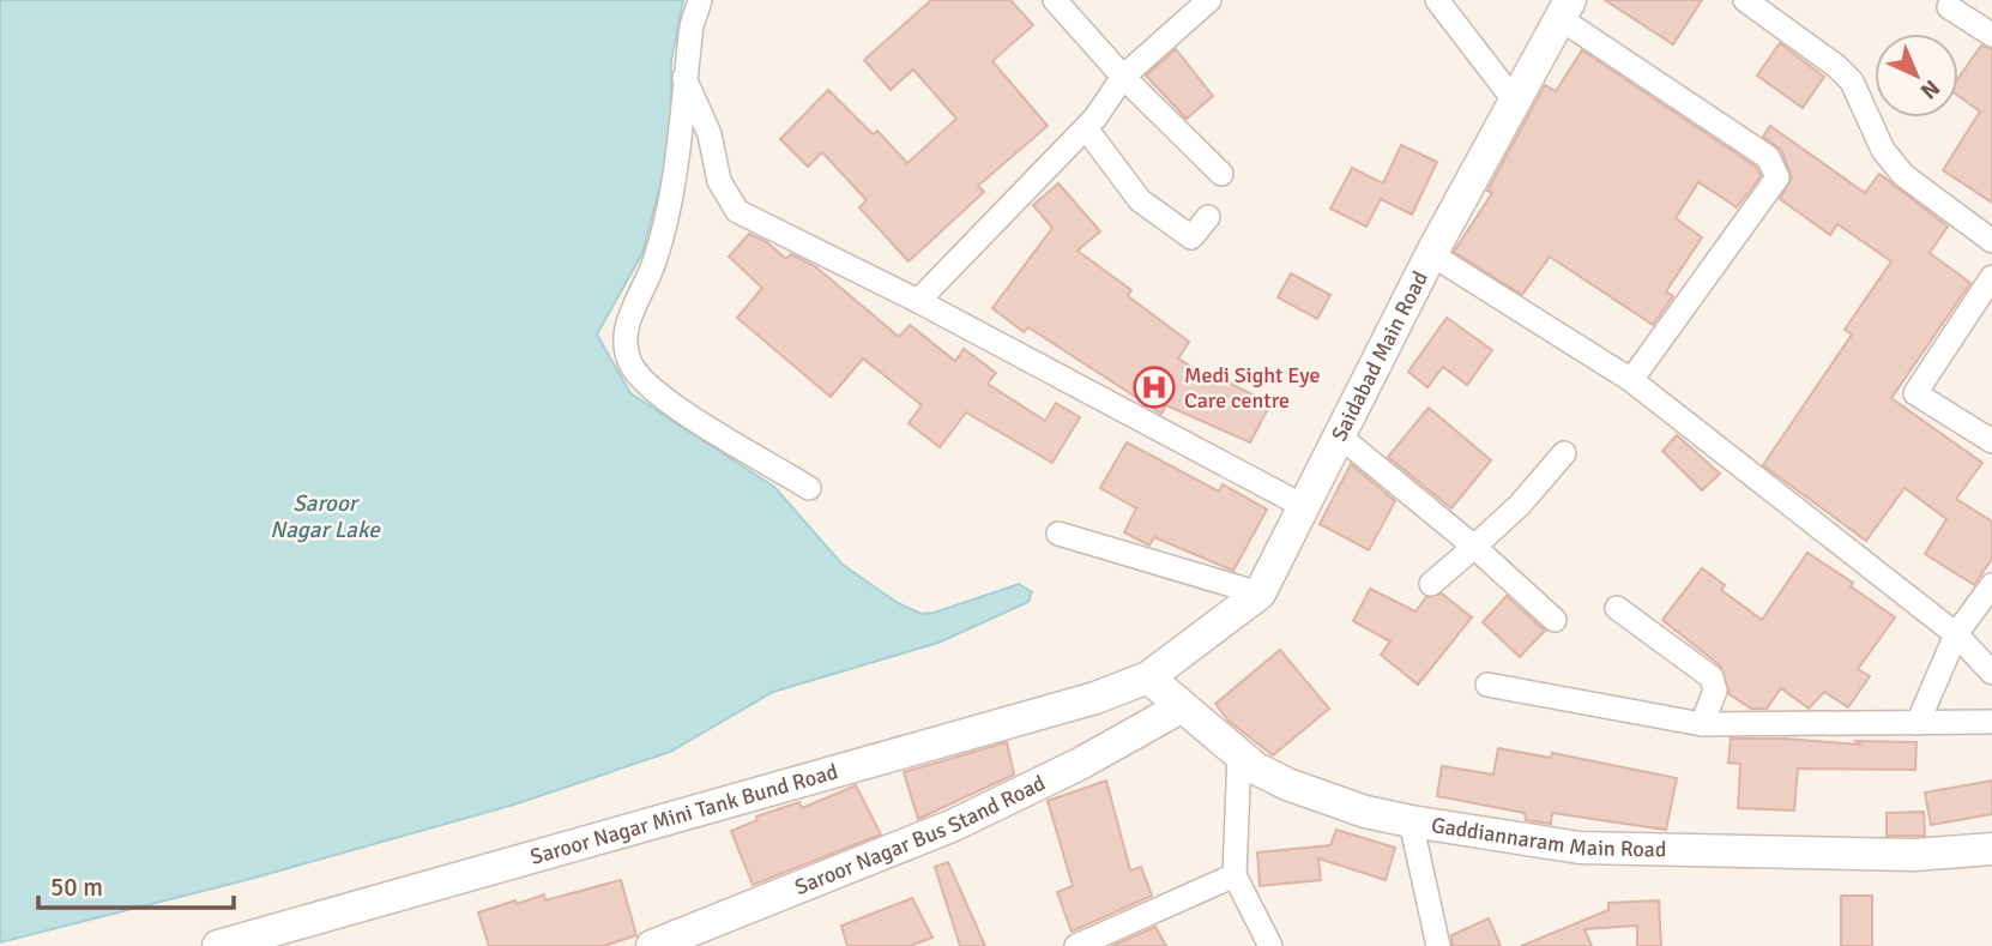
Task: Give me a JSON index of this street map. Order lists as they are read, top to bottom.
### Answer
{
  "streets": {
    "main road": [
      "Saidabad Main Road",
      "Saroor Nagar Mini Tank Bund Road",
      "Saroor Nagar Bus Stand Road",
      "Gaddiannaram Main Road"
    ]
  },
  "crossings": [
    ["Saidabad Main Road", "Saroor Nagar Mini Tank Bund Road"],
    ["Saidabad Main Road", "Gaddiannaram Main Road"],
    ["Saroor Nagar Mini Tank Bund Road", "Gaddiannaram Main Road"],
    ["Saroor Nagar Bus Stand Road", "Gaddiannaram Main Road"]
  ],
  "water": ["Saroor Nagar Lake"],
  "places": {
    "hospital": ["Medi Sight Eye Care centre"]
  },
  "scale_bar": "50 m",
  "north": "bottom right"
}
